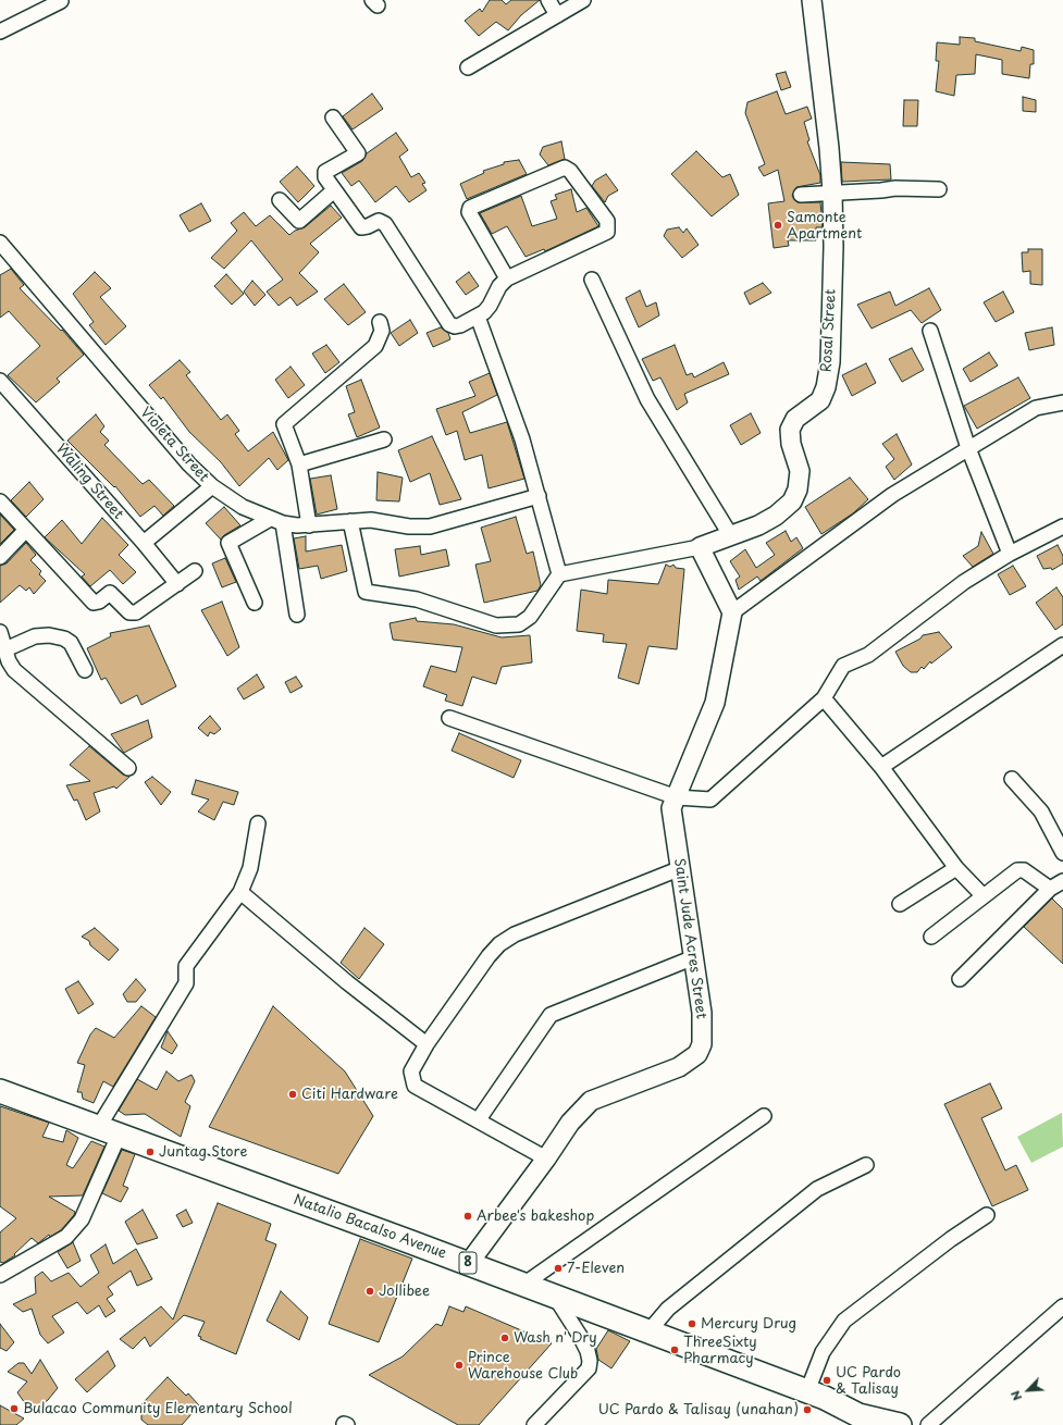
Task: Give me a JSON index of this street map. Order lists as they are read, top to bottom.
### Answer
{
  "streets": {
    "main road": ["Natalio Bacalso Avenue", "8"],
    "street": [
      "Rosal Street",
      "Violeta Street",
      "Waling Street",
      "Saint Jude Acres Street"
    ]
  },
  "crossings": [
    ["Saint Jude Acres Street", "Natalio Bacalso Avenue"]
  ],
  "places": [
    "Samonte Apartment",
    "Citi Hardware",
    "Juntag Store",
    "Arbee's bakeshop",
    "7-Eleven",
    "Jollibee",
    "Mercury Drug",
    "Wash n' Dry",
    "ThreeSixty Pharmacy",
    "Prince Warehouse Club",
    "UC Pardo & Talisay",
    "Bulacao Community Elementary School",
    "UC Pardo & Talisay (unahan)"
  ],
  "north": "bottom left"
}
